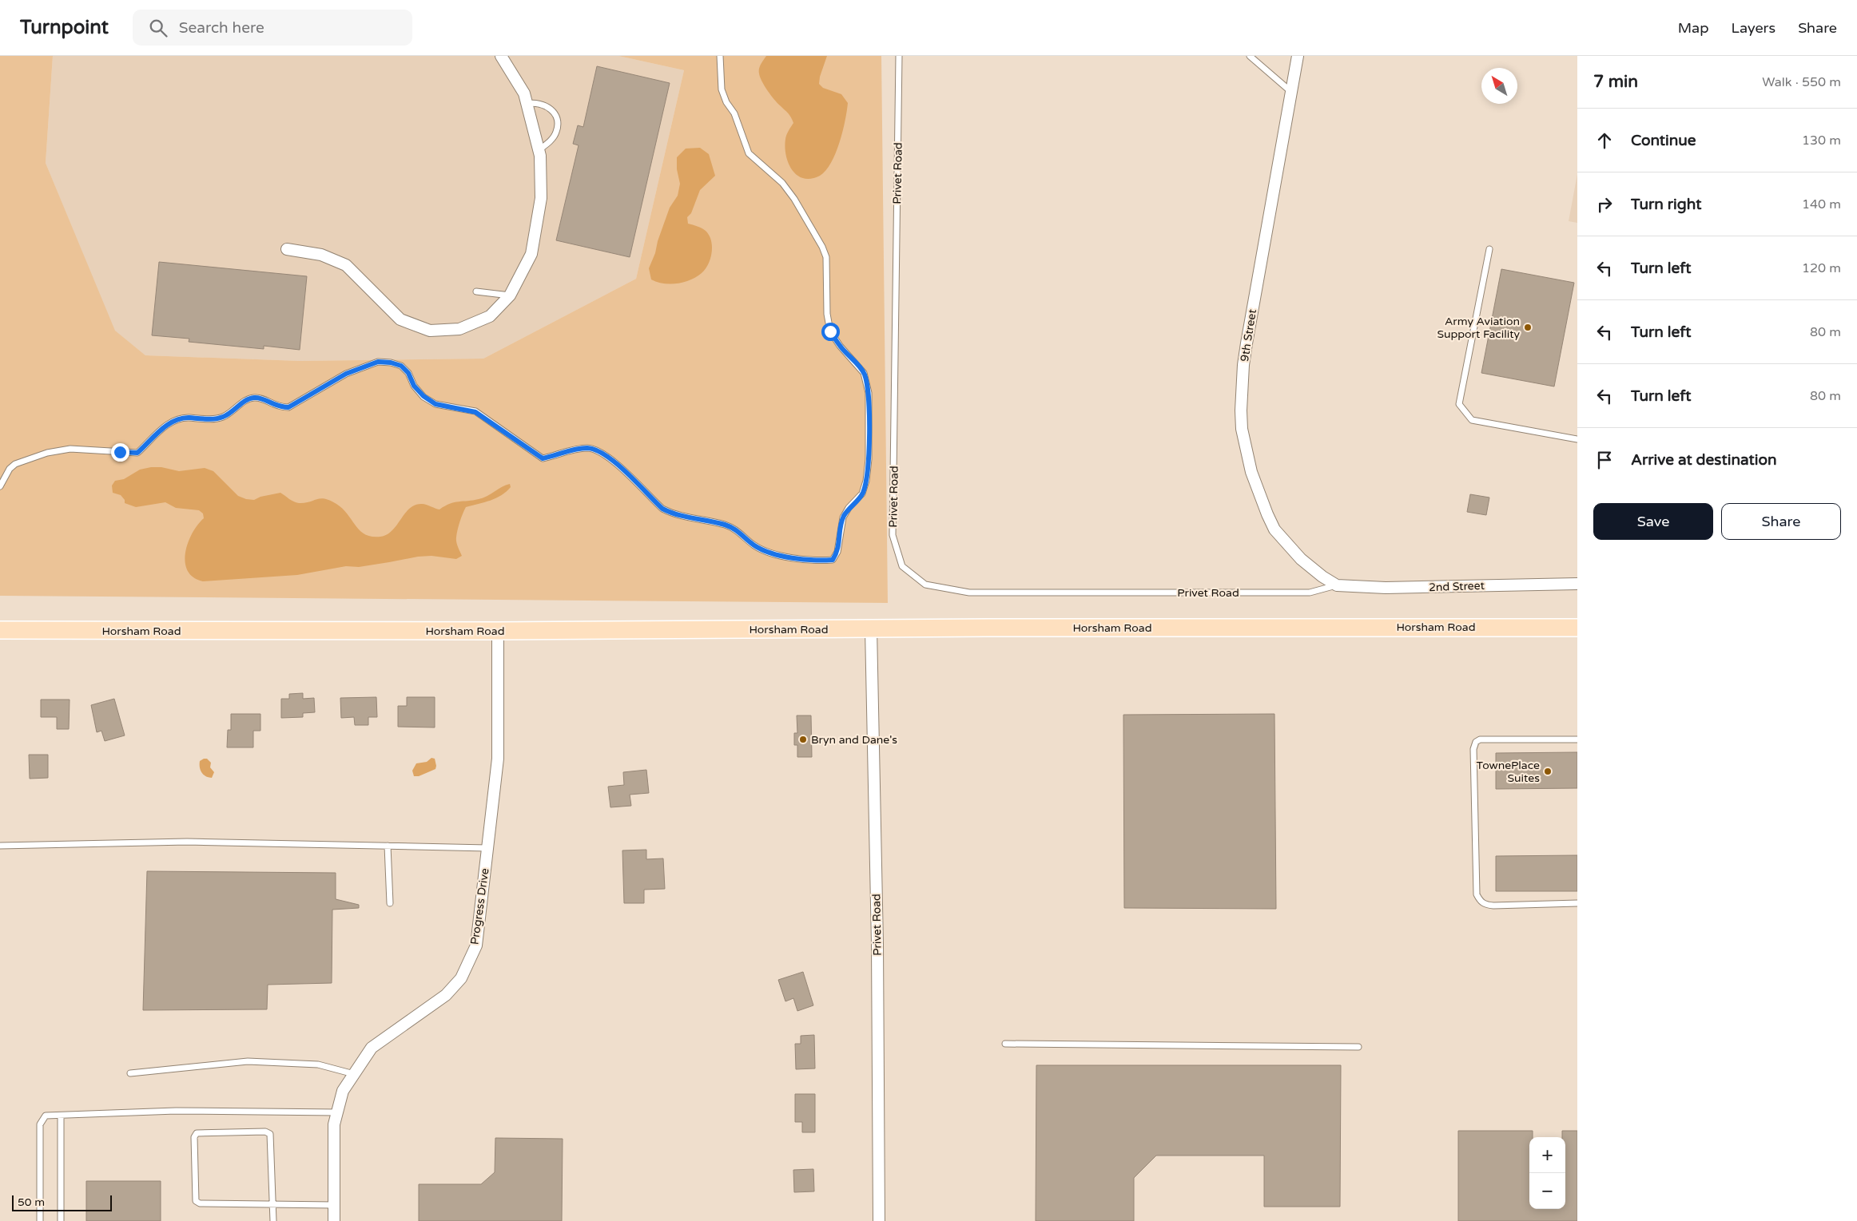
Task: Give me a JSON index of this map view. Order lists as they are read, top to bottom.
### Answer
{
  "streets": {
    "main road": ["Horsham Road"],
    "street": [
      "Privet Road",
      "9th Street",
      "2nd Street",
      "Progress Drive"
    ]
  },
  "crossings": [
    ["Privet Road", "9th Street"],
    ["Privet Road", "2nd Street"],
    ["Privet Road", "Horsham Road"],
    ["9th Street", "2nd Street"],
    ["Horsham Road", "Progress Drive"]
  ],
  "places": ["Army Aviation Support Facility", "Bryn and Dane's", "TownePlace Suites"],
  "scale_bar": "50 m",
  "north": "top left",
  "page": {
    "header": "Turnpoint",
    "search": "Search here",
    "nav": ["Map", "Layers", "Share"],
    "heading": ["7 min", "Walk · 550 m"],
    "list": [
      ["Continue", "130 m"],
      ["Turn right", "140 m"],
      ["Turn left", "120 m"],
      ["Turn left", "80 m"],
      ["Turn left", "80 m"],
      "Arrive at destination"
    ],
    "buttons": ["Save", "Share"],
    "map_buttons": ["+", "−"],
    "scale": "50 m"
  }
}
